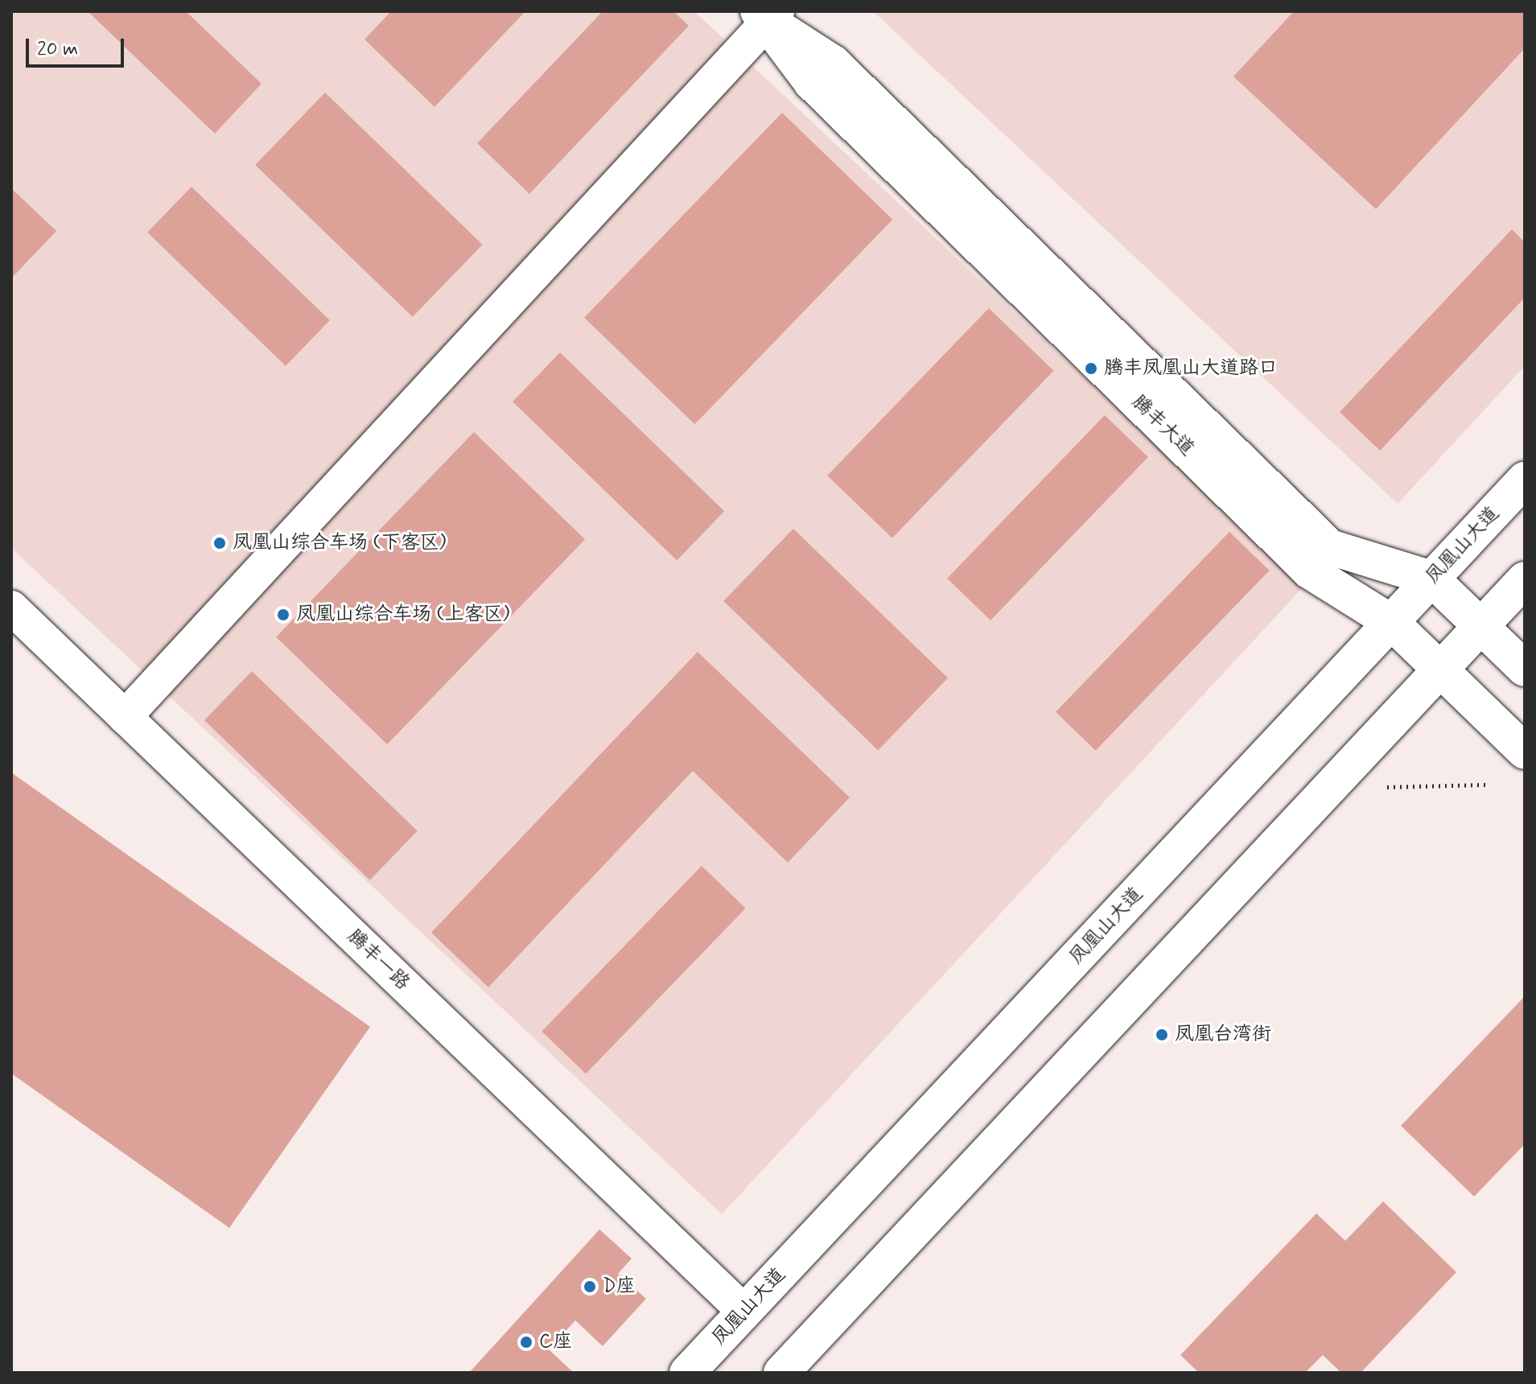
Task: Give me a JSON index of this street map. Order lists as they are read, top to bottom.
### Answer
{
  "streets": {
    "main road": ["腾丰大道", "凤凰山大道"],
    "street": ["腾丰一路"]
  },
  "crossings": [
    ["腾丰大道", "凤凰山大道"],
    ["凤凰山大道", "腾丰一路"]
  ],
  "places": [
    "腾丰凤凰山大道路口",
    "凤凰山综合车场 (下客区)",
    "凤凰山综合车场 (上客区)",
    "凤凰台湾街",
    "D座",
    "C座"
  ],
  "scale_bar": "20 m"
}
